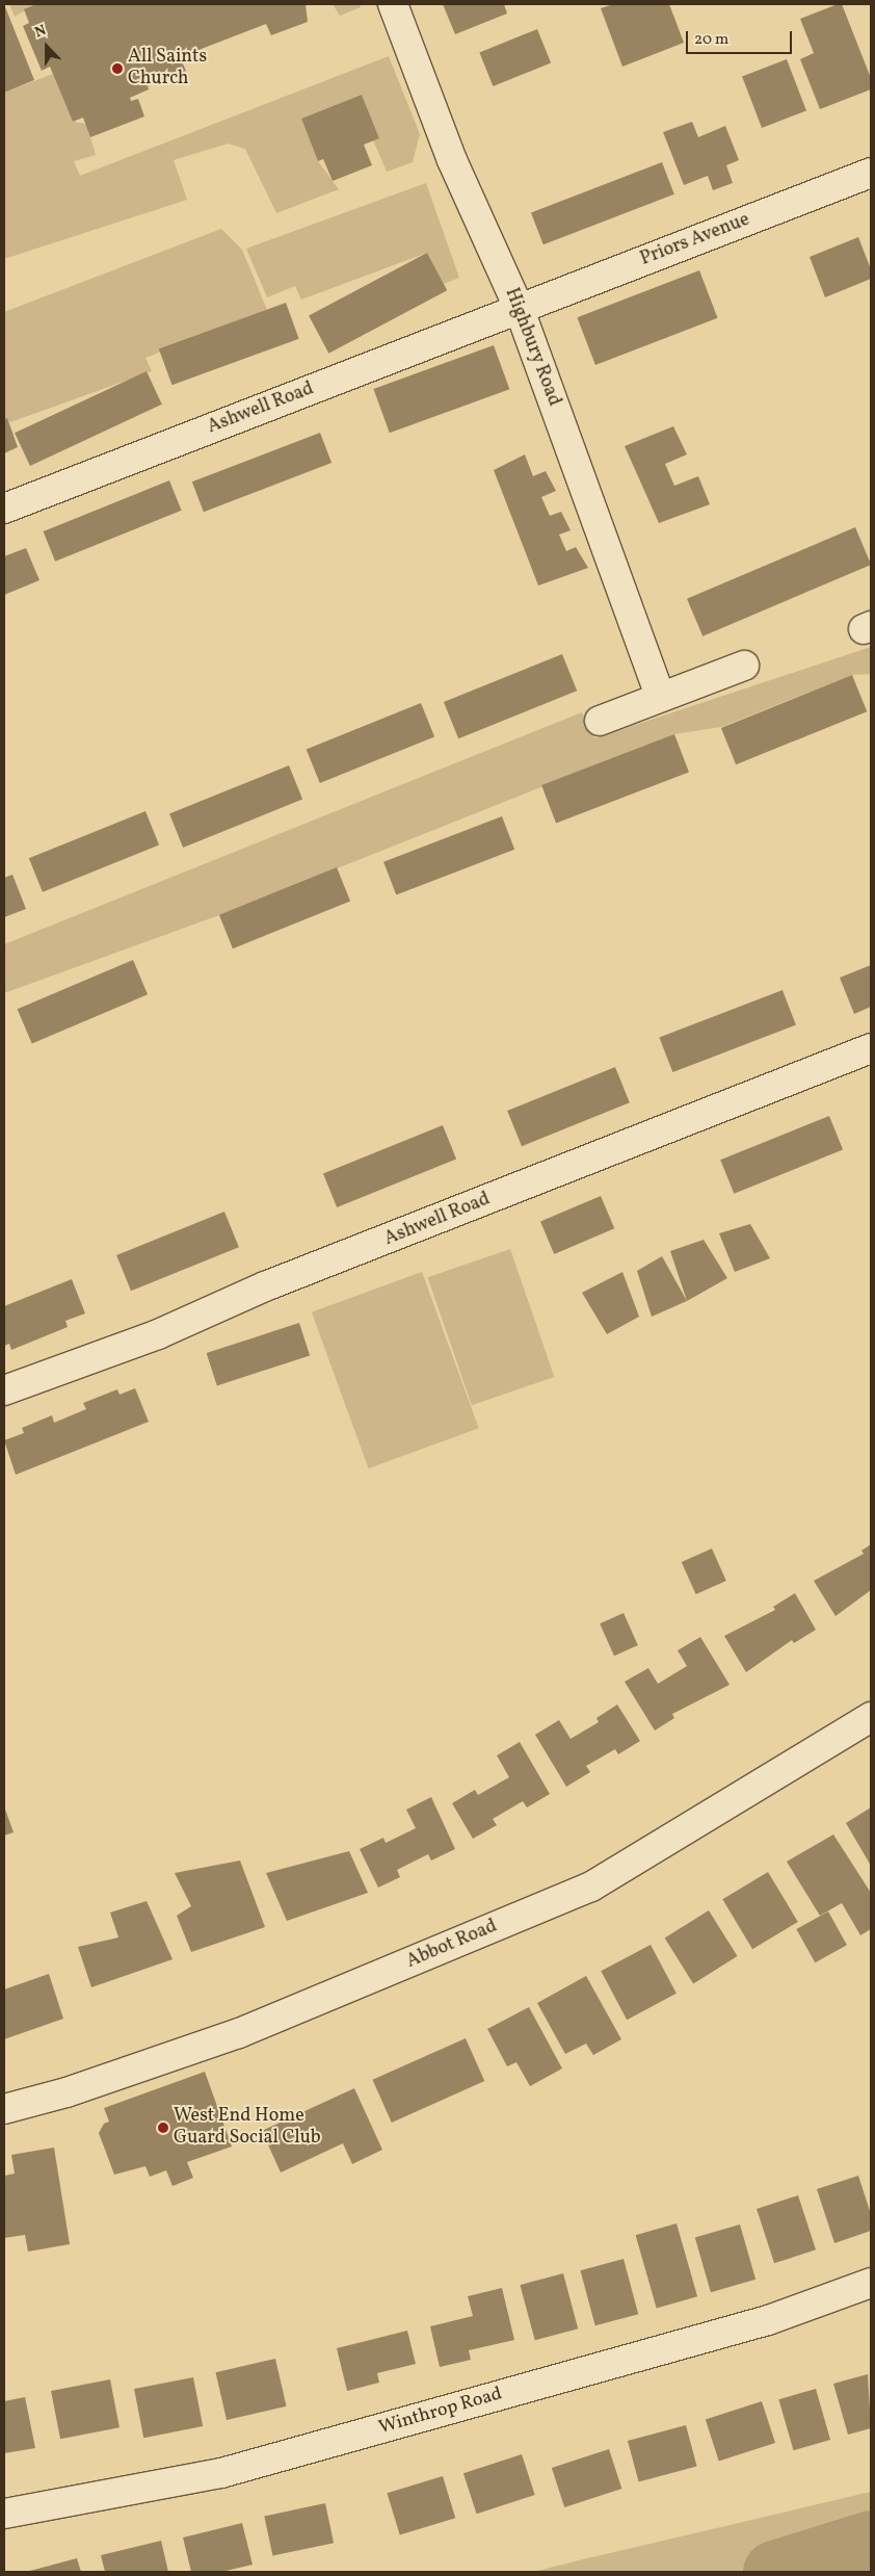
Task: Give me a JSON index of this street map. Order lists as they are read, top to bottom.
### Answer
{
  "streets": {
    "street": [
      "Priors Avenue",
      "Highbury Road",
      "Ashwell Road",
      "Abbot Road",
      "Winthrop Road"
    ]
  },
  "crossings": [
    ["Priors Avenue", "Highbury Road"],
    ["Priors Avenue", "Ashwell Road"],
    ["Highbury Road", "Ashwell Road"]
  ],
  "places": ["All Saints Church", "West End Home Guard Social Club"],
  "scale_bar": "20 m",
  "north": "top"
}
